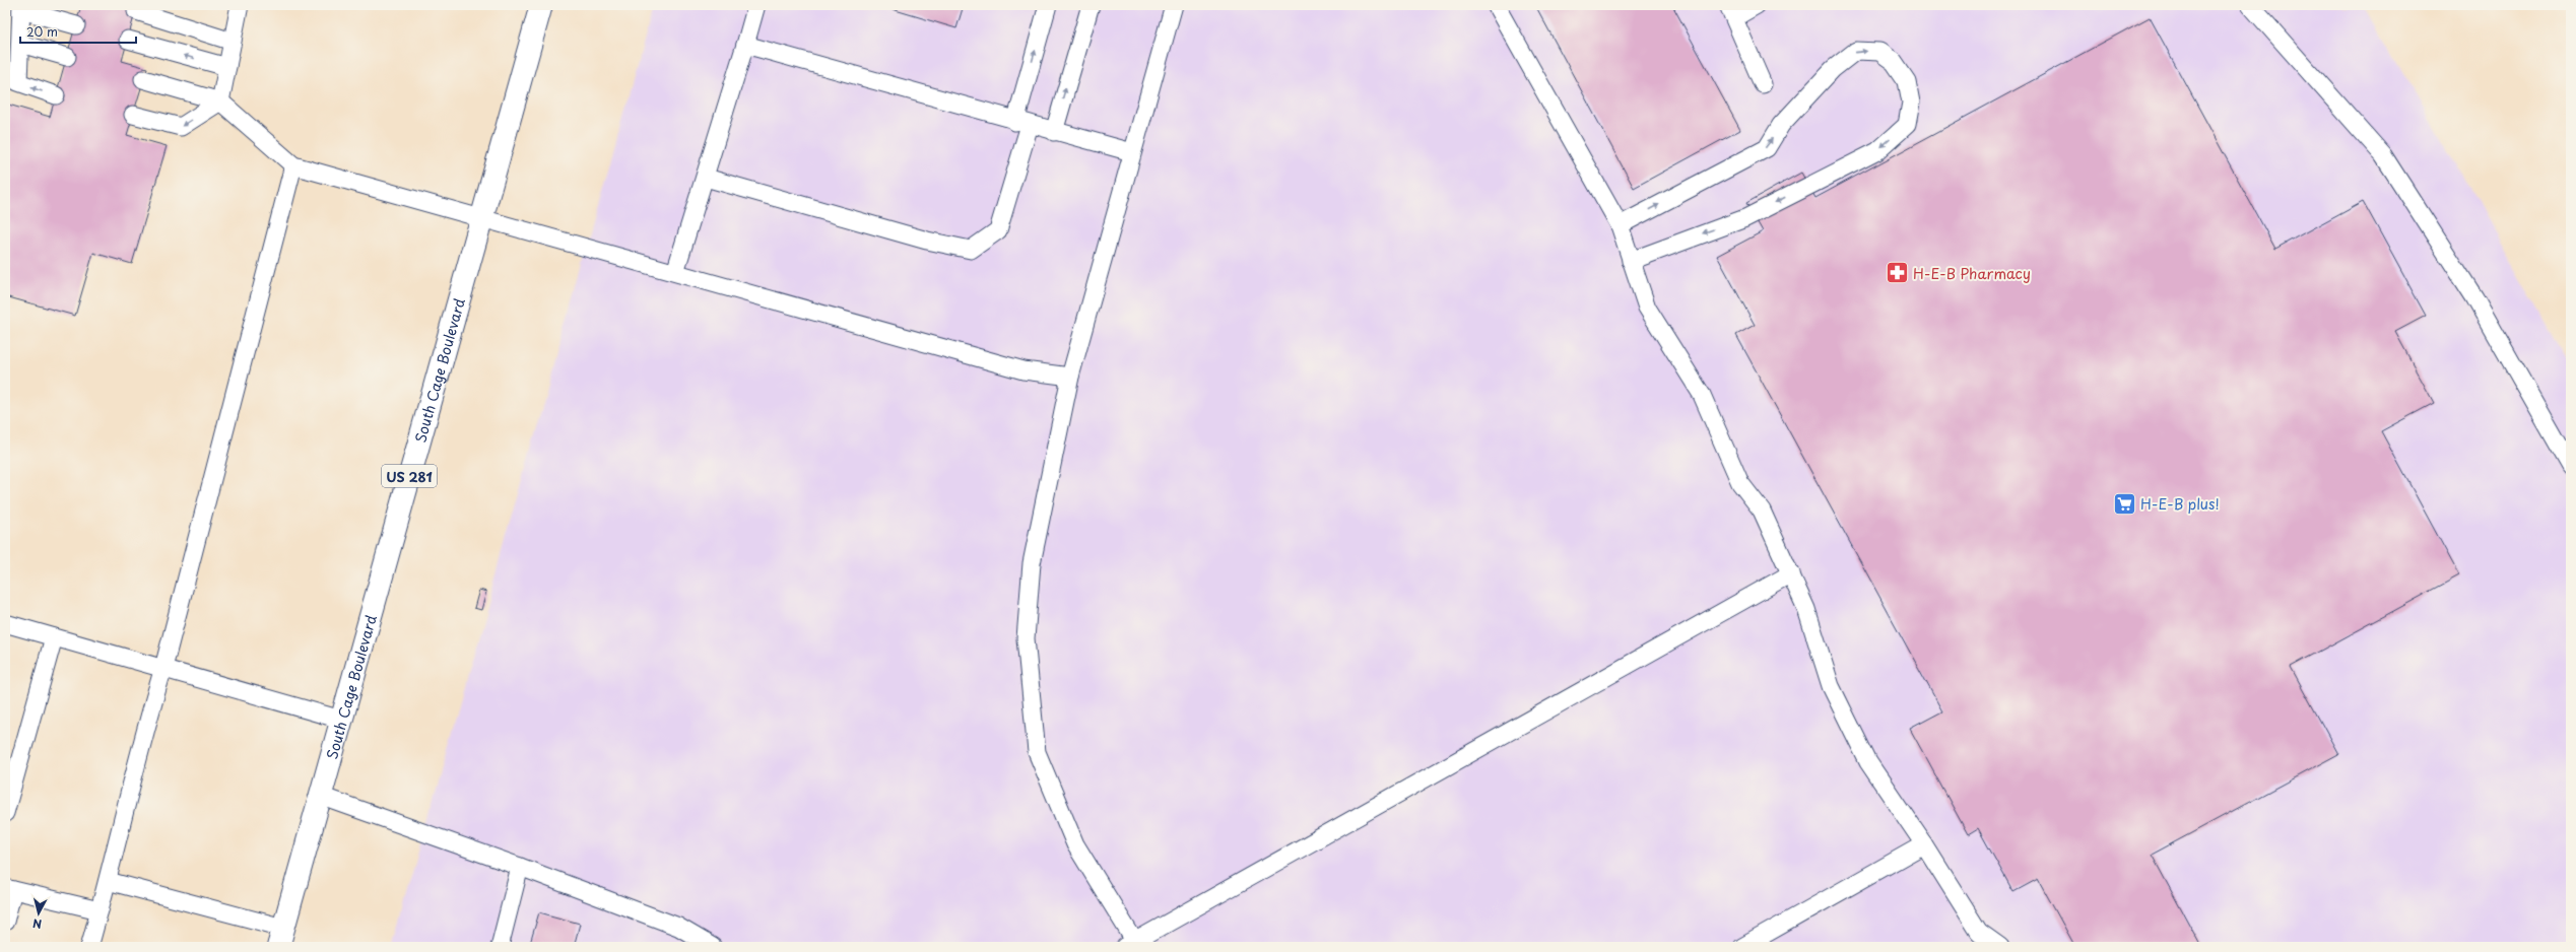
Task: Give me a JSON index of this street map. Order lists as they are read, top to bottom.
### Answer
{
  "streets": {
    "main road": ["South Cage Boulevard", "US 281"]
  },
  "places": {
    "pharmacy": ["H-E-B Pharmacy"],
    "supermarket": ["H-E-B plus!"]
  },
  "scale_bar": "20 m",
  "north": "bottom"
}
